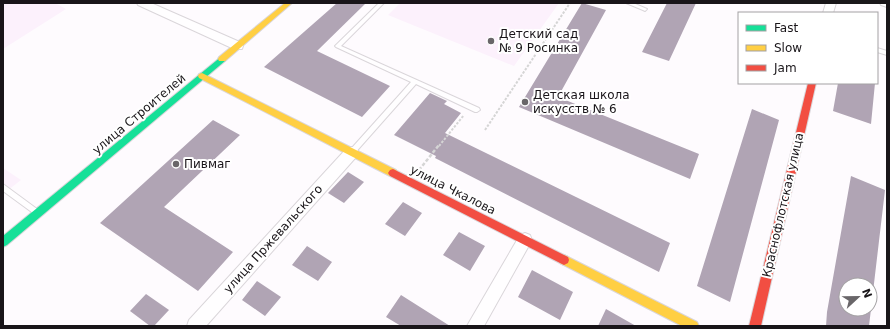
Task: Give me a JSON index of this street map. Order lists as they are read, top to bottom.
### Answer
{
  "streets": {
    "street": [
      "улица Строителей",
      "улица Чкалова",
      "Краснофлотская улица",
      "улица Пржевальского"
    ]
  },
  "crossings": [
    ["улица Строителей", "улица Чкалова"],
    ["улица Чкалова", "улица Пржевальского"]
  ],
  "places": ["Детский сад № 9 Росинка", "Детская школа искусств № 6", "Пивмаг"],
  "legend": ["Fast", "Slow", "Jam"],
  "north": "right"
}
